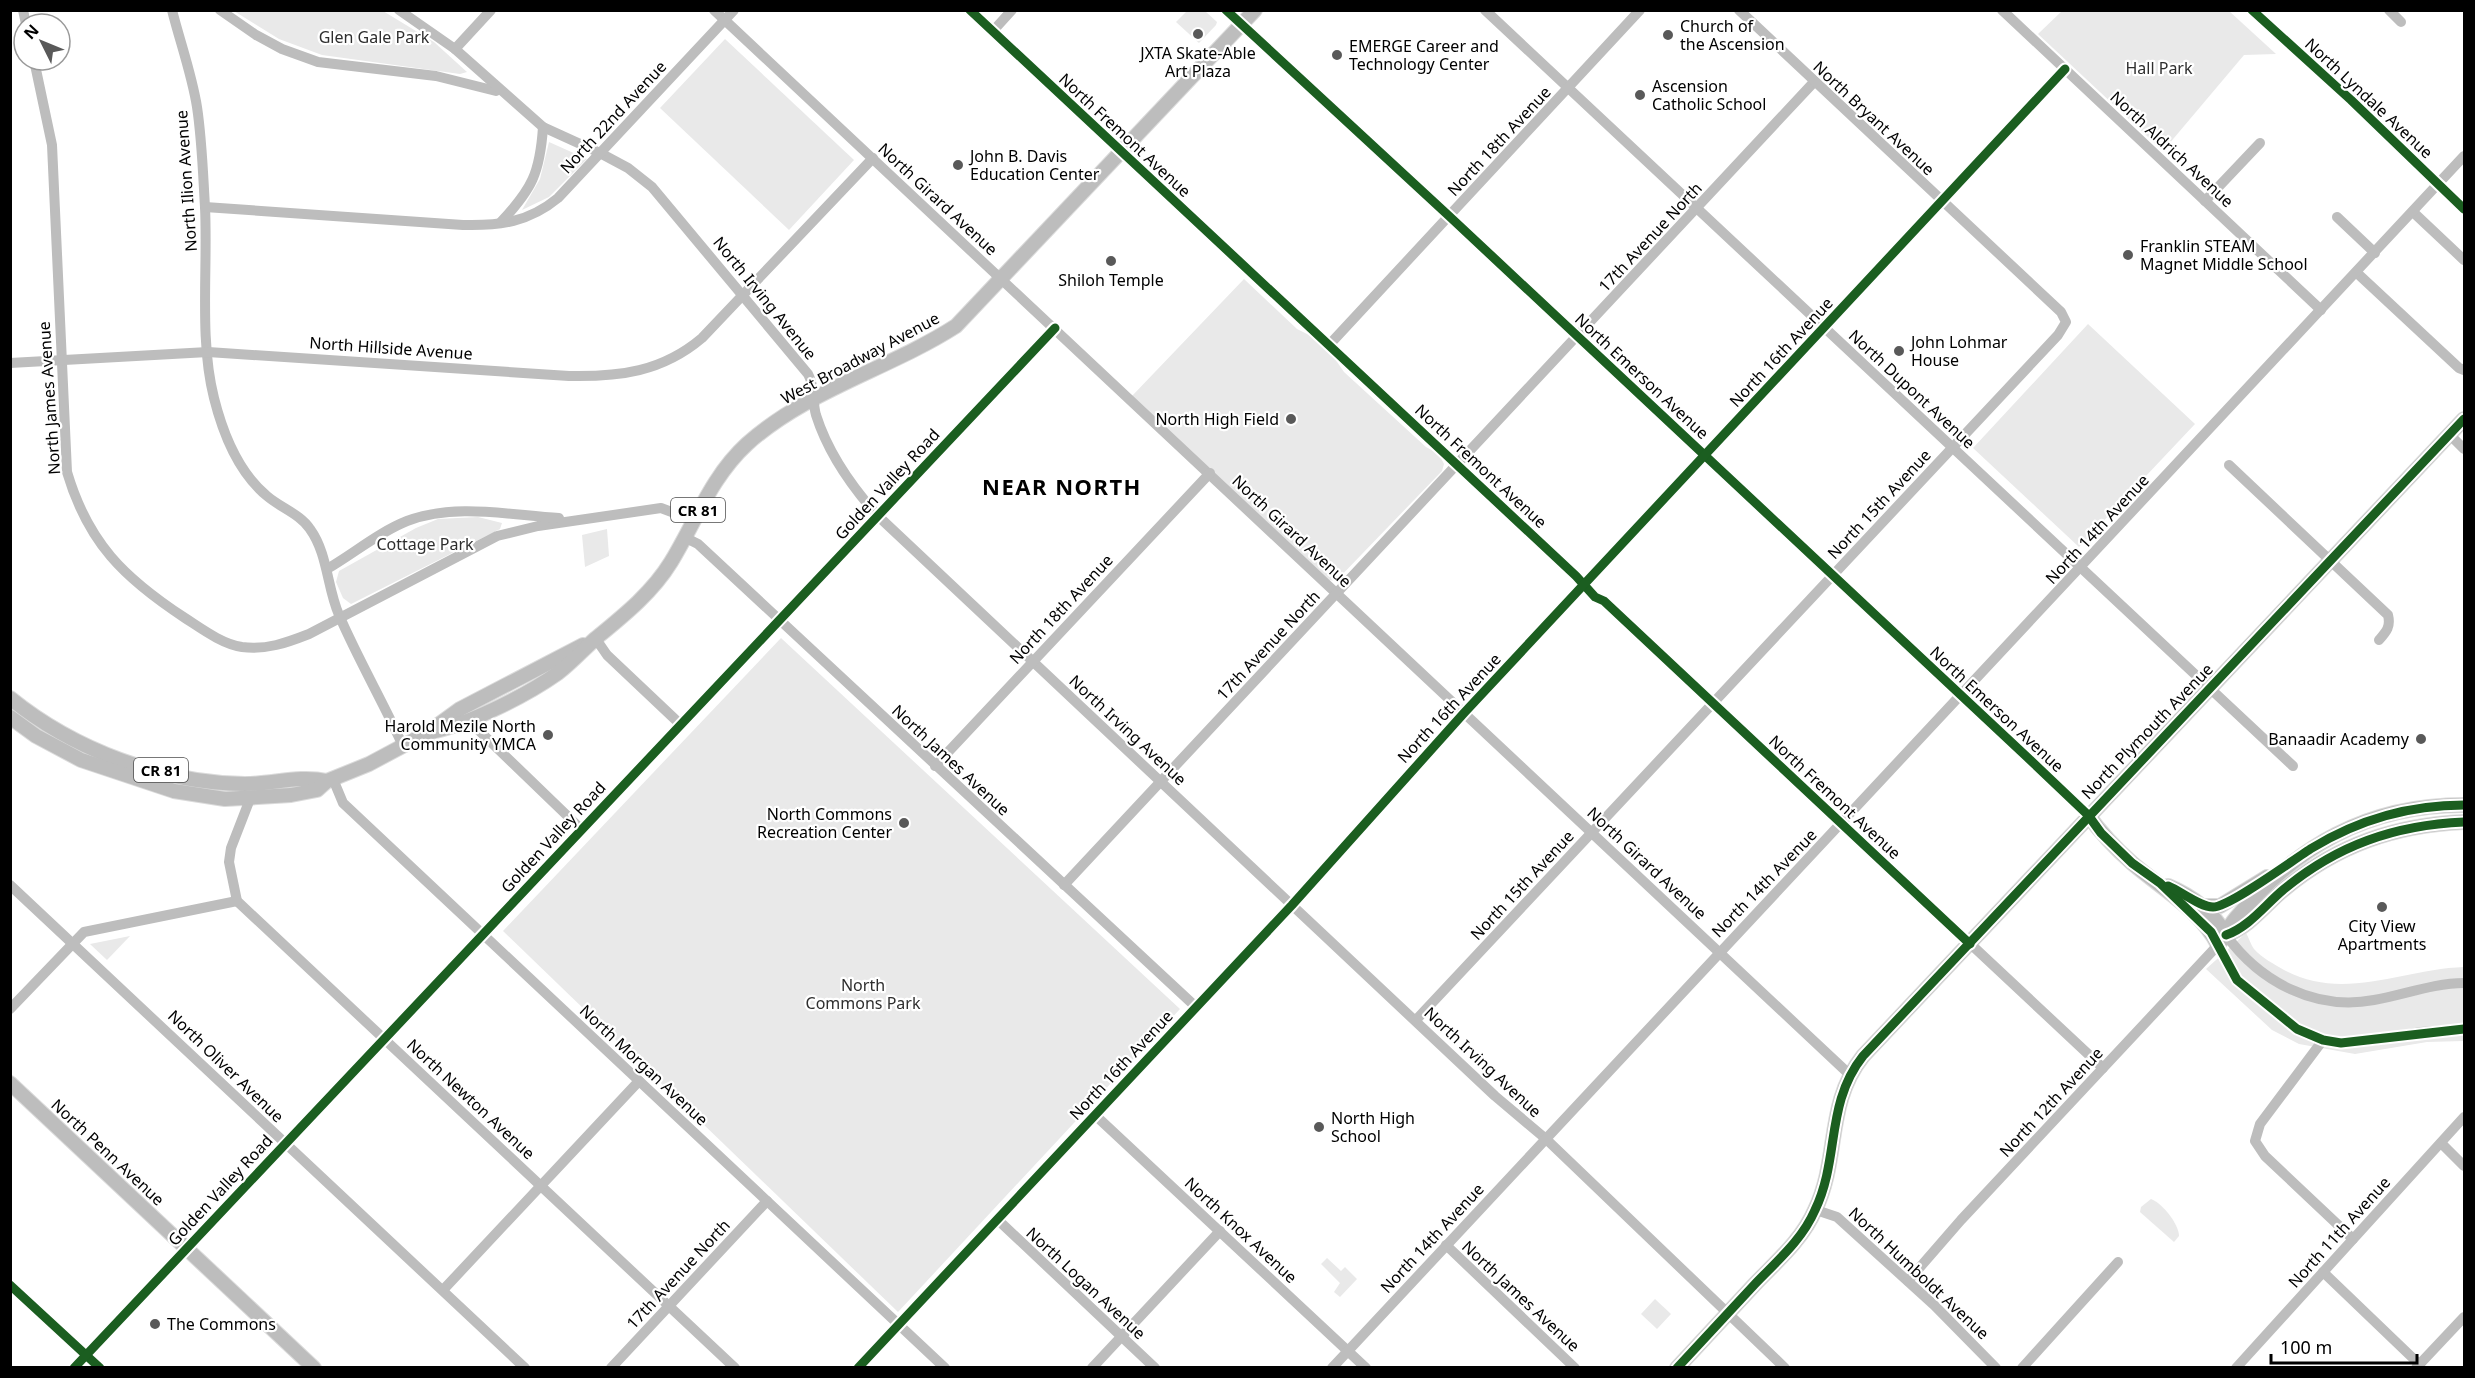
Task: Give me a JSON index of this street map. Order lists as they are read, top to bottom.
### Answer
{
  "streets": {
    "main road": [
      "West Broadway Avenue",
      "CR 81",
      "North Plymouth Avenue",
      "North Penn Avenue"
    ],
    "street": [
      "North Lyndale Avenue",
      "North 22nd Avenue",
      "North Bryant Avenue",
      "North Fremont Avenue",
      "North 18th Avenue",
      "North Aldrich Avenue",
      "North Ilion Avenue",
      "North Girard Avenue",
      "17th Avenue North",
      "North Irving Avenue",
      "North Hillside Avenue",
      "North 16th Avenue",
      "North Emerson Avenue",
      "North Dupont Avenue",
      "North James Avenue",
      "Golden Valley Road",
      "North 15th Avenue",
      "North 14th Avenue",
      "North Morgan Avenue",
      "North Oliver Avenue",
      "North Newton Avenue",
      "North 12th Avenue",
      "North Knox Avenue",
      "North 11th Avenue",
      "North Humboldt Avenue",
      "North Logan Avenue"
    ]
  },
  "crossings": [
    ["North Lyndale Avenue", "North 14th Avenue"],
    ["North 22nd Avenue", "North Ilion Avenue"],
    ["North 22nd Avenue", "North Girard Avenue"],
    ["North 22nd Avenue", "North Irving Avenue"],
    ["North Bryant Avenue", "17th Avenue North"],
    ["North Bryant Avenue", "North 16th Avenue"],
    ["North Bryant Avenue", "North 15th Avenue"],
    ["North Fremont Avenue", "North 18th Avenue"],
    ["North Fremont Avenue", "17th Avenue North"],
    ["North Fremont Avenue", "North 16th Avenue"],
    ["North Fremont Avenue", "West Broadway Avenue"],
    ["North Fremont Avenue", "North 15th Avenue"],
    ["North Fremont Avenue", "North 14th Avenue"],
    ["North Fremont Avenue", "North Plymouth Avenue"],
    ["North Fremont Avenue", "North 12th Avenue"],
    ["North 18th Avenue", "North Girard Avenue"],
    ["North 18th Avenue", "North Irving Avenue"],
    ["North 18th Avenue", "North Emerson Avenue"],
    ["North 18th Avenue", "North Dupont Avenue"],
    ["North 18th Avenue", "North James Avenue"],
    ["North Aldrich Avenue", "North 16th Avenue"],
    ["North Aldrich Avenue", "North 14th Avenue"],
    ["North Ilion Avenue", "North Hillside Avenue"],
    ["North Ilion Avenue", "West Broadway Avenue"],
    ["North Ilion Avenue", "North James Avenue"],
    ["North Girard Avenue", "17th Avenue North"],
    ["North Girard Avenue", "North Hillside Avenue"],
    ["North Girard Avenue", "North 16th Avenue"],
    ["North Girard Avenue", "West Broadway Avenue"],
    ["North Girard Avenue", "Golden Valley Road"],
    ["North Girard Avenue", "North 15th Avenue"],
    ["North Girard Avenue", "North 14th Avenue"],
    ["North Girard Avenue", "North Plymouth Avenue"],
    ["17th Avenue North", "North Irving Avenue"],
    ["17th Avenue North", "North Emerson Avenue"],
    ["17th Avenue North", "North Dupont Avenue"],
    ["17th Avenue North", "North James Avenue"],
    ["17th Avenue North", "North Morgan Avenue"],
    ["17th Avenue North", "North Newton Avenue"],
    ["North Irving Avenue", "North Hillside Avenue"],
    ["North Irving Avenue", "North 16th Avenue"],
    ["North Irving Avenue", "West Broadway Avenue"],
    ["North Irving Avenue", "Golden Valley Road"],
    ["North Irving Avenue", "North 15th Avenue"],
    ["North Irving Avenue", "North 14th Avenue"],
    ["North Irving Avenue", "North Plymouth Avenue"],
    ["North Hillside Avenue", "North James Avenue"],
    ["North 16th Avenue", "North Emerson Avenue"],
    ["North 16th Avenue", "North Dupont Avenue"],
    ["North 16th Avenue", "North James Avenue"],
    ["North 16th Avenue", "North Morgan Avenue"],
    ["North 16th Avenue", "North Knox Avenue"],
    ["North 16th Avenue", "North Logan Avenue"],
    ["West Broadway Avenue", "North Emerson Avenue"],
    ["West Broadway Avenue", "North James Avenue"],
    ["West Broadway Avenue", "North Morgan Avenue"],
    ["North Emerson Avenue", "North 15th Avenue"],
    ["North Emerson Avenue", "North 14th Avenue"],
    ["North Emerson Avenue", "North Plymouth Avenue"],
    ["North Dupont Avenue", "North 15th Avenue"],
    ["North Dupont Avenue", "North 14th Avenue"],
    ["North Dupont Avenue", "North Plymouth Avenue"],
    ["North James Avenue", "Golden Valley Road"],
    ["North James Avenue", "North 14th Avenue"],
    ["Golden Valley Road", "North Morgan Avenue"],
    ["Golden Valley Road", "North Oliver Avenue"],
    ["Golden Valley Road", "North Newton Avenue"],
    ["Golden Valley Road", "North Penn Avenue"],
    ["North 14th Avenue", "North Knox Avenue"],
    ["North Plymouth Avenue", "North Humboldt Avenue"],
    ["North 12th Avenue", "North Humboldt Avenue"]
  ],
  "districts": ["NEAR NORTH"],
  "parks": [
    "Glen Gale Park",
    "Hall Park",
    "Cottage Park",
    "North Commons Park"
  ],
  "places": [
    "JXTA Skate-Able Art Plaza",
    "Church of the Ascension",
    "EMERGE Career and Technology Center",
    "Ascension Catholic School",
    "John B. Davis Education Center",
    "Franklin STEAM Magnet Middle School",
    "Shiloh Temple",
    "John Lohmar House",
    "North High Field",
    "Harold Mezile North Community YMCA",
    "Banaadir Academy",
    "North Commons Recreation Center",
    "City View Apartments",
    "North High School",
    "The Commons"
  ],
  "scale_bar": "100 m",
  "north": "top left"
}
